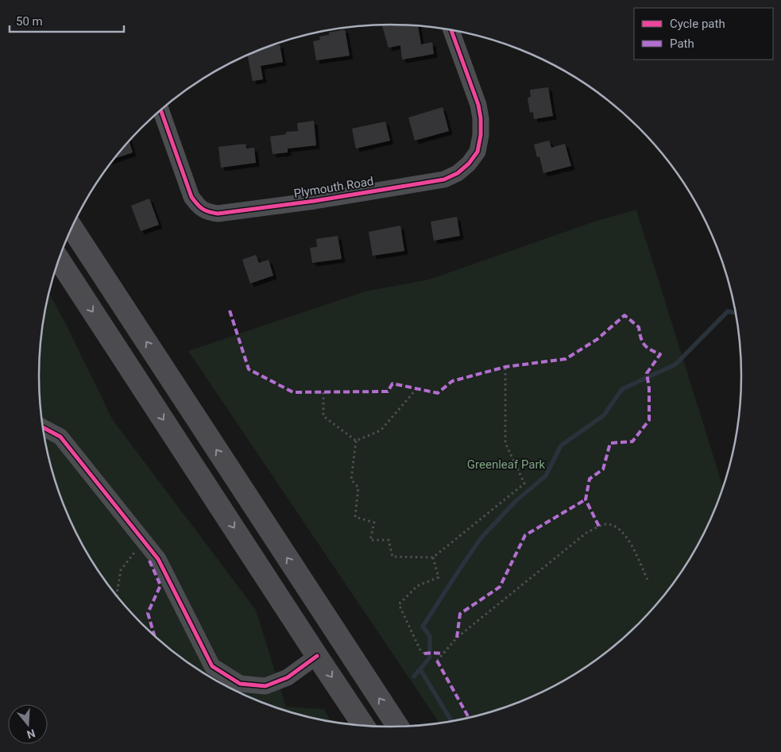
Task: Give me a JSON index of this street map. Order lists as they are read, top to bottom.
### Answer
{
  "streets": {
    "street": ["Plymouth Road"]
  },
  "parks": ["Greenleaf Park"],
  "legend": ["Cycle path", "Path"],
  "scale_bar": "50 m",
  "north": "bottom"
}
